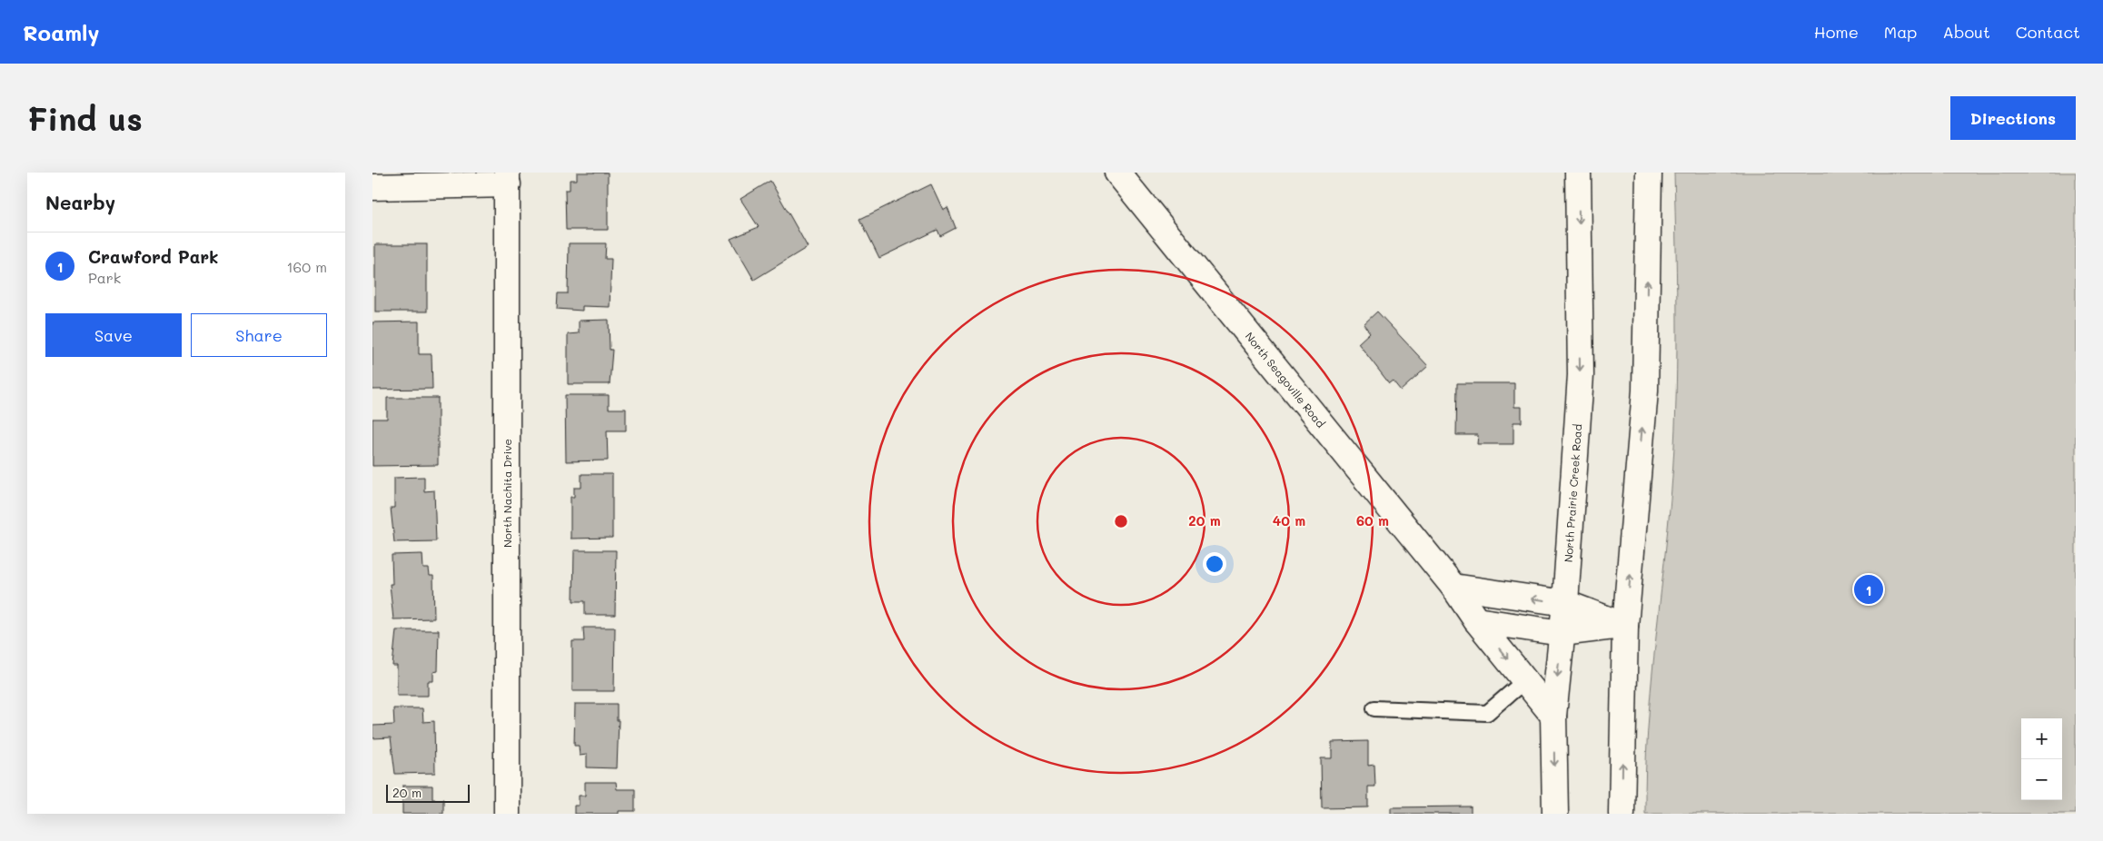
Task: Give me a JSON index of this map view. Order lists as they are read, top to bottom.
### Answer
{
  "streets": {
    "street": ["North Seagoville Road", "North Nachita Drive", "North Prairie Creek Road"]
  },
  "crossings": [
    ["North Seagoville Road", "North Prairie Creek Road"]
  ],
  "scale_bar": "20 m",
  "page": {
    "header": "Roamly",
    "nav": [
      "Home",
      "Map",
      "About",
      "Contact"
    ],
    "buttons": [
      "Directions",
      ["Save", "Share"]
    ],
    "title": "Find us",
    "heading": "Nearby",
    "list": [
      {
        "mark": "1",
        "name": "Crawford Park",
        "note": "Park",
        "value": "160 m"
      }
    ],
    "pins": "1",
    "map_buttons": ["+", "−"],
    "scale": "20 m"
  },
  "rings": ["20 m", "40 m", "60 m"]
}
